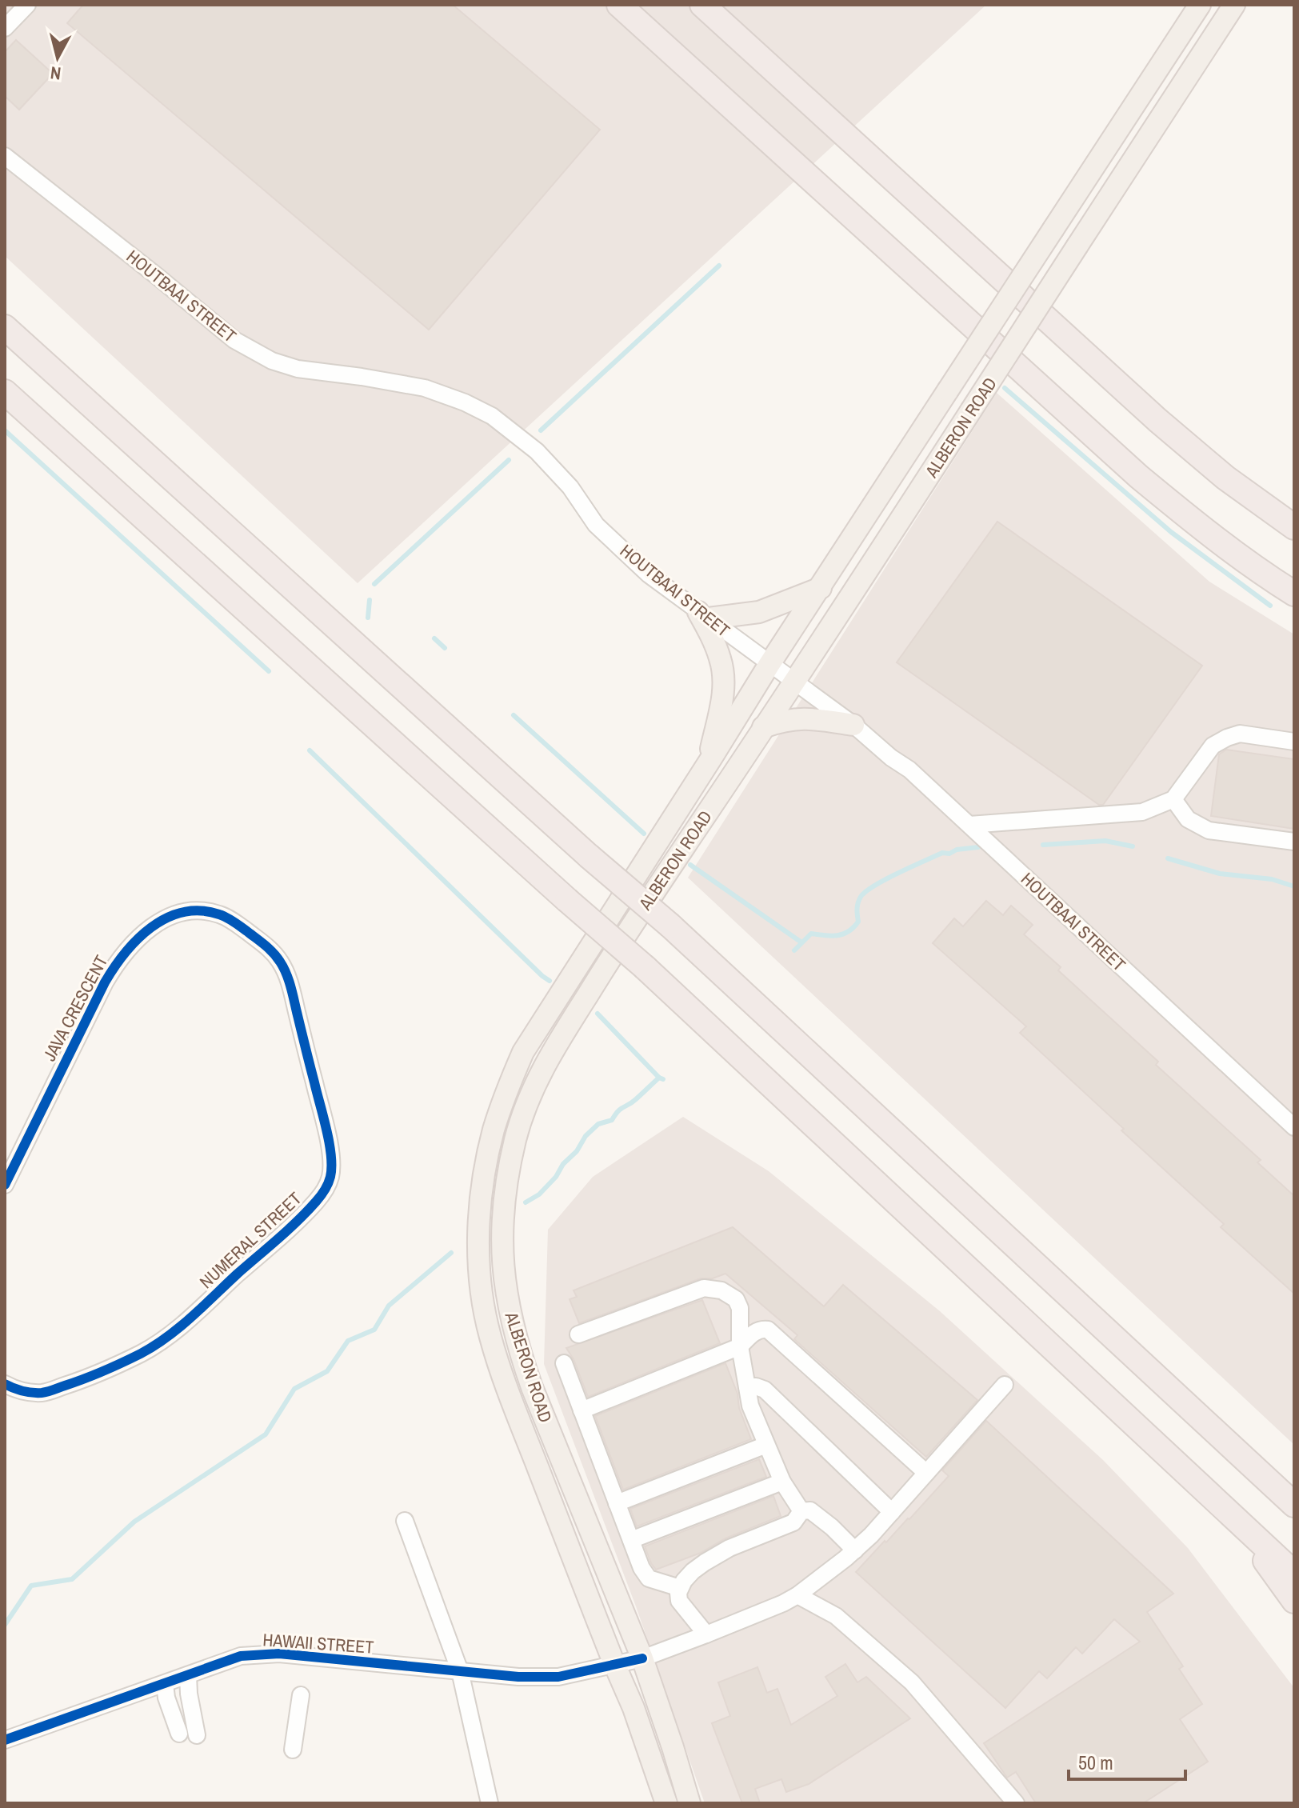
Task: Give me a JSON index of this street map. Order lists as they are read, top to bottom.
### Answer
{
  "streets": {
    "main road": ["ALBERON ROAD"],
    "street": [
      "HOUTBAAI STREET",
      "JAVA CRESCENT",
      "NUMERAL STREET",
      "HAWAII STREET"
    ]
  },
  "crossings": [
    ["HOUTBAAI STREET", "ALBERON ROAD"],
    ["ALBERON ROAD", "HAWAII STREET"],
    ["JAVA CRESCENT", "NUMERAL STREET"]
  ],
  "scale_bar": "50 m",
  "north": "bottom"
}
